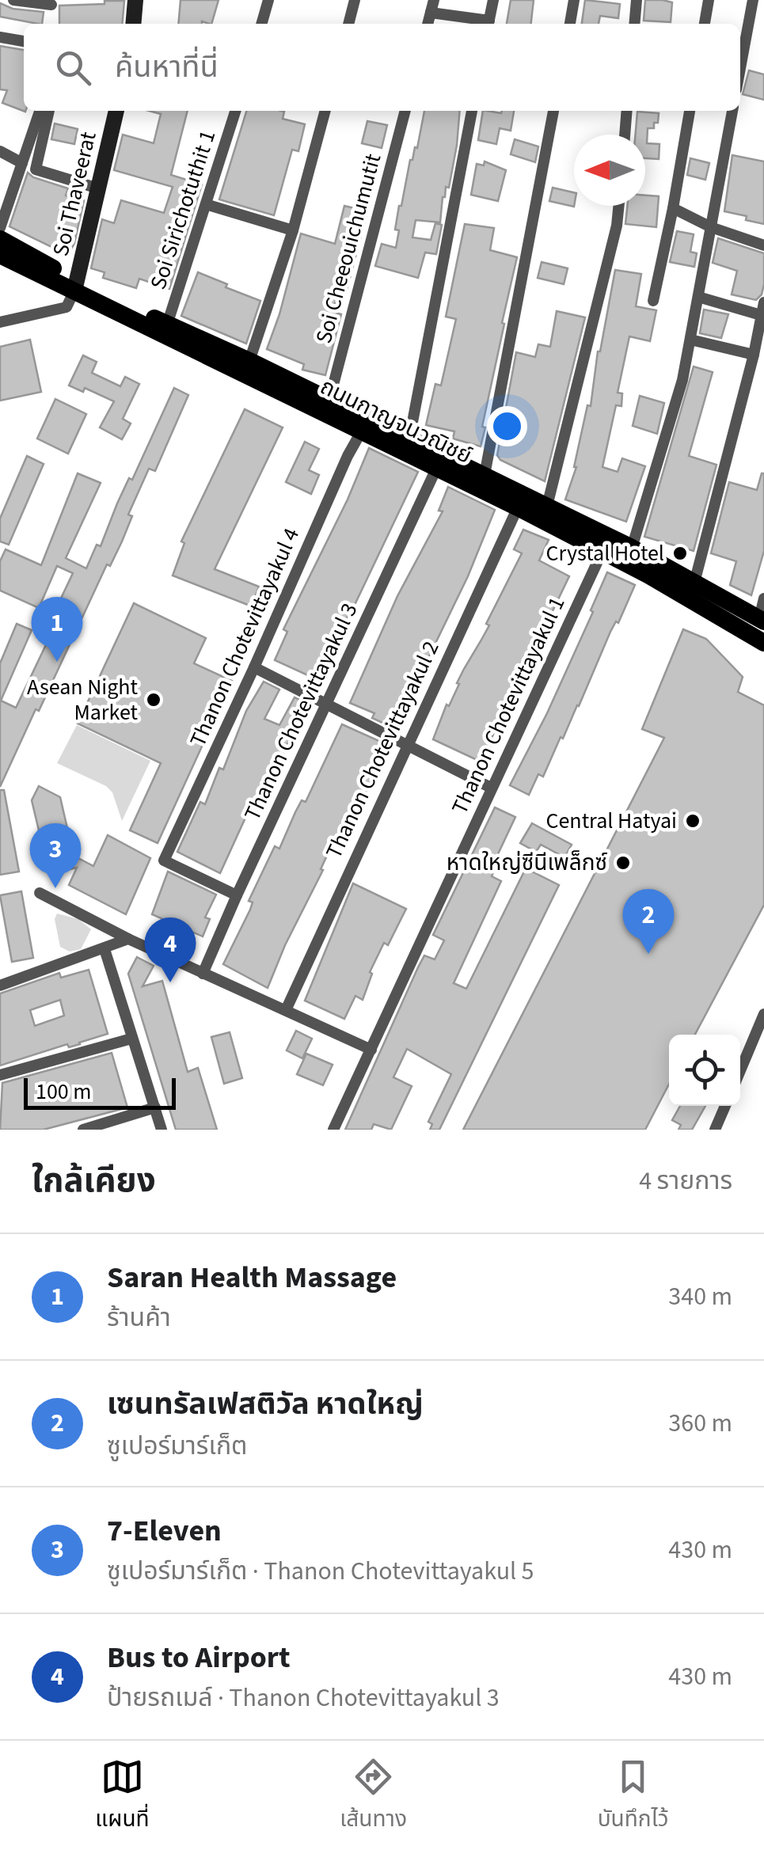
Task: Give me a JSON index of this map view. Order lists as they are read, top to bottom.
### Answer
{
  "streets": {
    "main road": ["ถนนกาญจนวณิชย์"],
    "street": [
      "Soi Thaveerat",
      "Soi Sirichotuthit 1",
      "Soi Cheeouichumutit",
      "Thanon Chotevittayakul 4",
      "Thanon Chotevittayakul 1",
      "Thanon Chotevittayakul 3",
      "Thanon Chotevittayakul 2"
    ]
  },
  "crossings": [
    ["Soi Thaveerat", "ถนนกาญจนวณิชย์"],
    ["Soi Sirichotuthit 1", "ถนนกาญจนวณิชย์"],
    ["Soi Cheeouichumutit", "ถนนกาญจนวณิชย์"],
    ["ถนนกาญจนวณิชย์", "Thanon Chotevittayakul 4"],
    ["ถนนกาญจนวณิชย์", "Thanon Chotevittayakul 1"],
    ["ถนนกาญจนวณิชย์", "Thanon Chotevittayakul 3"],
    ["ถนนกาญจนวณิชย์", "Thanon Chotevittayakul 2"],
    ["Thanon Chotevittayakul 4", "Thanon Chotevittayakul 3"]
  ],
  "places": [
    "Crystal Hotel",
    "Asean Night Market",
    "Central Hatyai",
    "หาดใหญ่ซีนีเพล็กซ์"
  ],
  "scale_bar": "100 m",
  "north": "left",
  "page": {
    "search": "ค้นหาที่นี่",
    "pins": [
      "1",
      "3",
      "2",
      "4"
    ],
    "scale": "100 m",
    "heading": ["ใกล้เคียง", "4 รายการ"],
    "list": [
      {
        "mark": "1",
        "name": "Saran Health Massage",
        "note": "ร้านค้า",
        "value": "340 m"
      },
      {
        "mark": "2",
        "name": "เซนทรัลเฟสติวัล หาดใหญ่",
        "note": "ซูเปอร์มาร์เก็ต",
        "value": "360 m"
      },
      {
        "mark": "3",
        "name": "7-Eleven",
        "note": "ซูเปอร์มาร์เก็ต · Thanon Chotevittayakul 5",
        "value": "430 m"
      },
      {
        "mark": "4",
        "name": "Bus to Airport",
        "note": "ป้ายรถเมล์ · Thanon Chotevittayakul 3",
        "value": "430 m"
      }
    ],
    "nav": ["แผนที่", "เส้นทาง", "บันทึกไว้"]
  }
}
